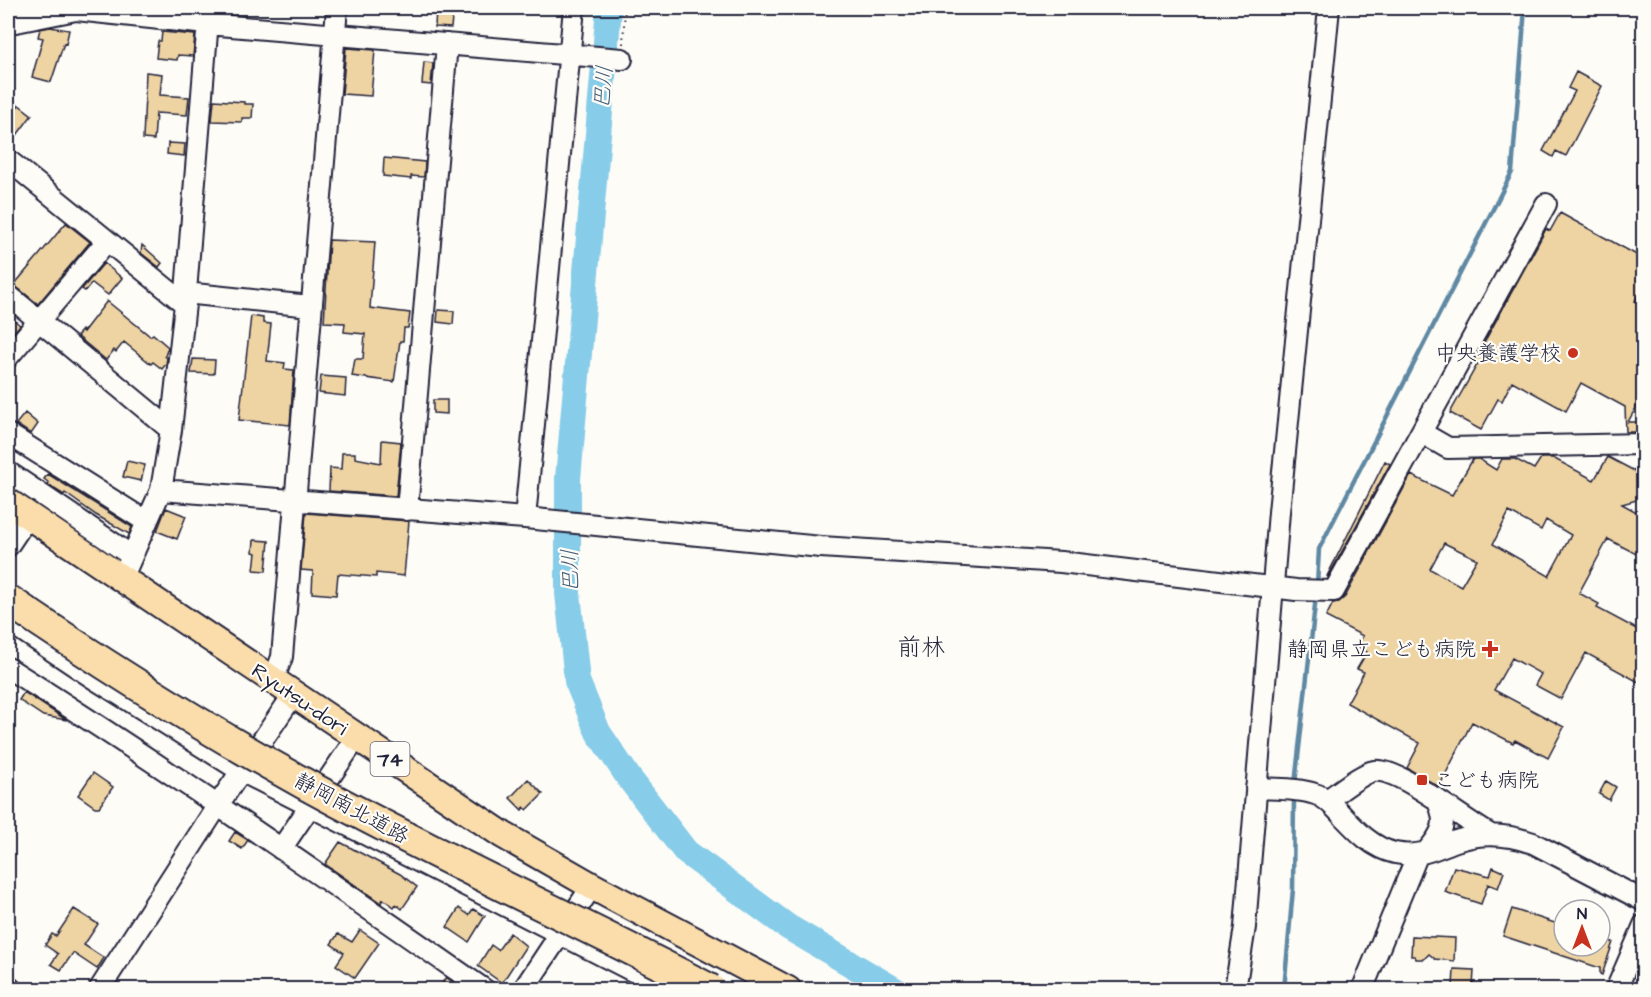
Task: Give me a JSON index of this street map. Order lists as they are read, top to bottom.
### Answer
{
  "streets": {
    "highway": ["静岡南北道路"],
    "main road": ["Ryutsu-dori", "74"]
  },
  "districts": ["前林"],
  "water": ["巴川"],
  "places": {
    "other": ["中央養護学校"],
    "health": ["静岡県立こども病院"],
    "transit": ["こども病院"]
  },
  "north": "top"
}
